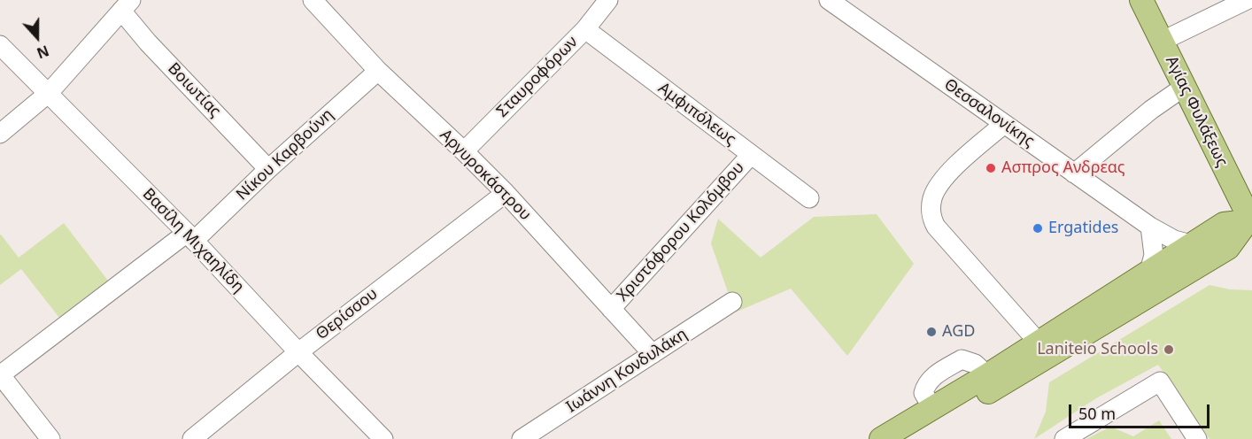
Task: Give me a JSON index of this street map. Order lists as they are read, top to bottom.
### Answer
{
  "streets": {
    "main road": ["Αγίας Φυλάξεως"],
    "street": [
      "Σταυροφόρων",
      "Βοιωτίας",
      "Θεσσαλονίκης",
      "Αμφιπόλεως",
      "Νίκου Καρβούνη",
      "Αργυροκάστρου",
      "Χριστόφορου Κολόμβου",
      "Βασίλη Μιχαηλίδη",
      "Θερίσσου",
      "Ιωάννη Κονδυλάκη"
    ]
  },
  "crossings": [
    ["Σταυροφόρων", "Αμφιπόλεως"],
    ["Σταυροφόρων", "Αργυροκάστρου"],
    ["Βοιωτίας", "Νίκου Καρβούνη"],
    ["Αμφιπόλεως", "Χριστόφορου Κολόμβου"],
    ["Νίκου Καρβούνη", "Αργυροκάστρου"],
    ["Νίκου Καρβούνη", "Βασίλη Μιχαηλίδη"],
    ["Αργυροκάστρου", "Χριστόφορου Κολόμβου"],
    ["Αργυροκάστρου", "Θερίσσου"],
    ["Αργυροκάστρου", "Ιωάννη Κονδυλάκη"],
    ["Βασίλη Μιχαηλίδη", "Θερίσσου"]
  ],
  "places": [
    "Ασπρος Ανδρεας",
    "Ergatides",
    "AGD",
    "Laniteio Schools"
  ],
  "scale_bar": "50 m",
  "north": "bottom"
}
